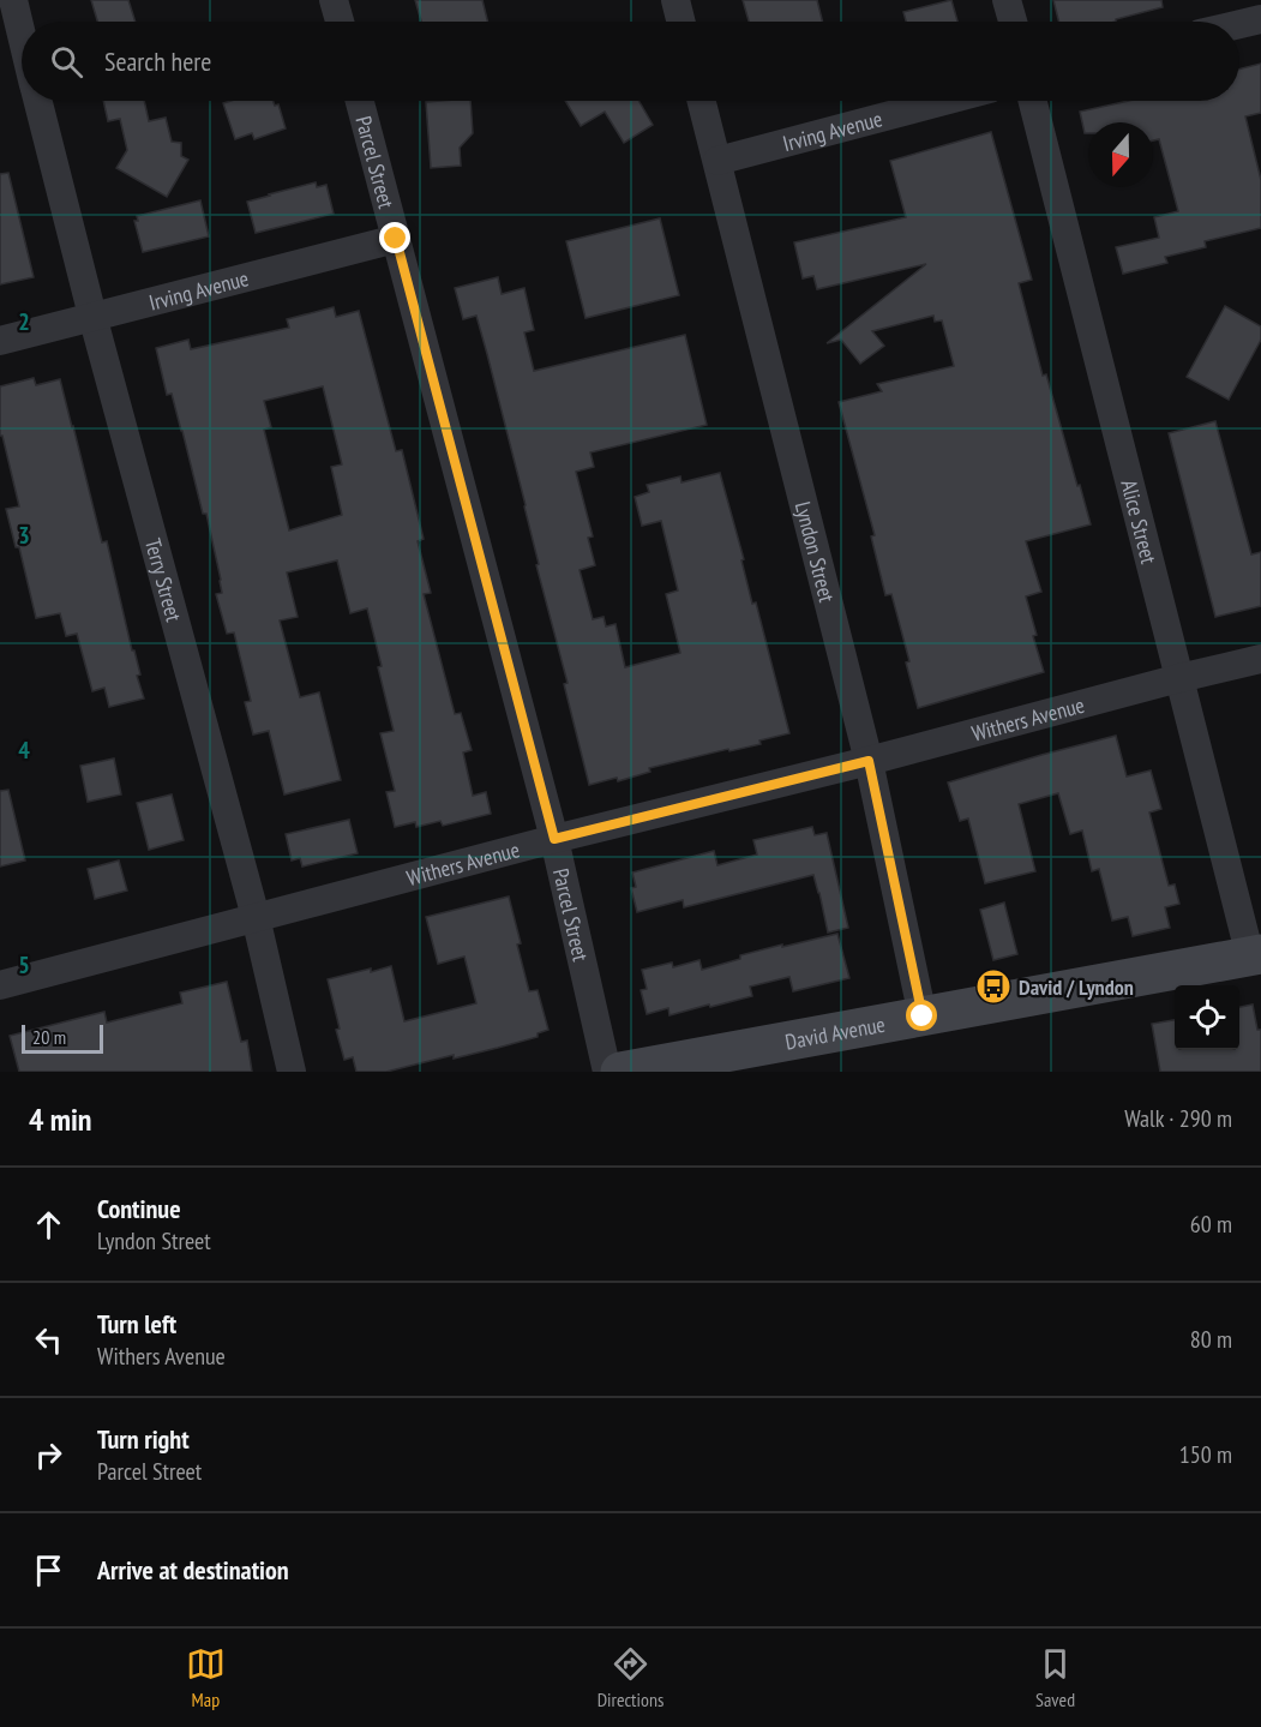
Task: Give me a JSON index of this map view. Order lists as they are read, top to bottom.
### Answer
{
  "streets": {
    "main road": ["David Avenue"],
    "street": [
      "Irving Avenue",
      "Parcel Street",
      "Alice Street",
      "Lyndon Street",
      "Terry Street",
      "Withers Avenue"
    ]
  },
  "crossings": [
    ["Irving Avenue", "Parcel Street"],
    ["Irving Avenue", "Lyndon Street"],
    ["Irving Avenue", "Terry Street"],
    ["Parcel Street", "Withers Avenue"],
    ["Alice Street", "Withers Avenue"],
    ["Alice Street", "David Avenue"],
    ["Lyndon Street", "Withers Avenue"],
    ["Lyndon Street", "David Avenue"],
    ["Terry Street", "Withers Avenue"]
  ],
  "places": {
    "bus stop": ["David / Lyndon"]
  },
  "scale_bar": "20 m",
  "north": "bottom",
  "page": {
    "search": "Search here",
    "scale": "20 m",
    "heading": ["4 min", "Walk · 290 m"],
    "list": [
      ["Continue", "Lyndon Street", "60 m"],
      ["Turn left", "Withers Avenue", "80 m"],
      ["Turn right", "Parcel Street", "150 m"],
      "Arrive at destination"
    ],
    "nav": ["Map", "Directions", "Saved"]
  },
  "grid": {
    "rows": [
      "2",
      "3",
      "4",
      "5"
    ]
  }
}
